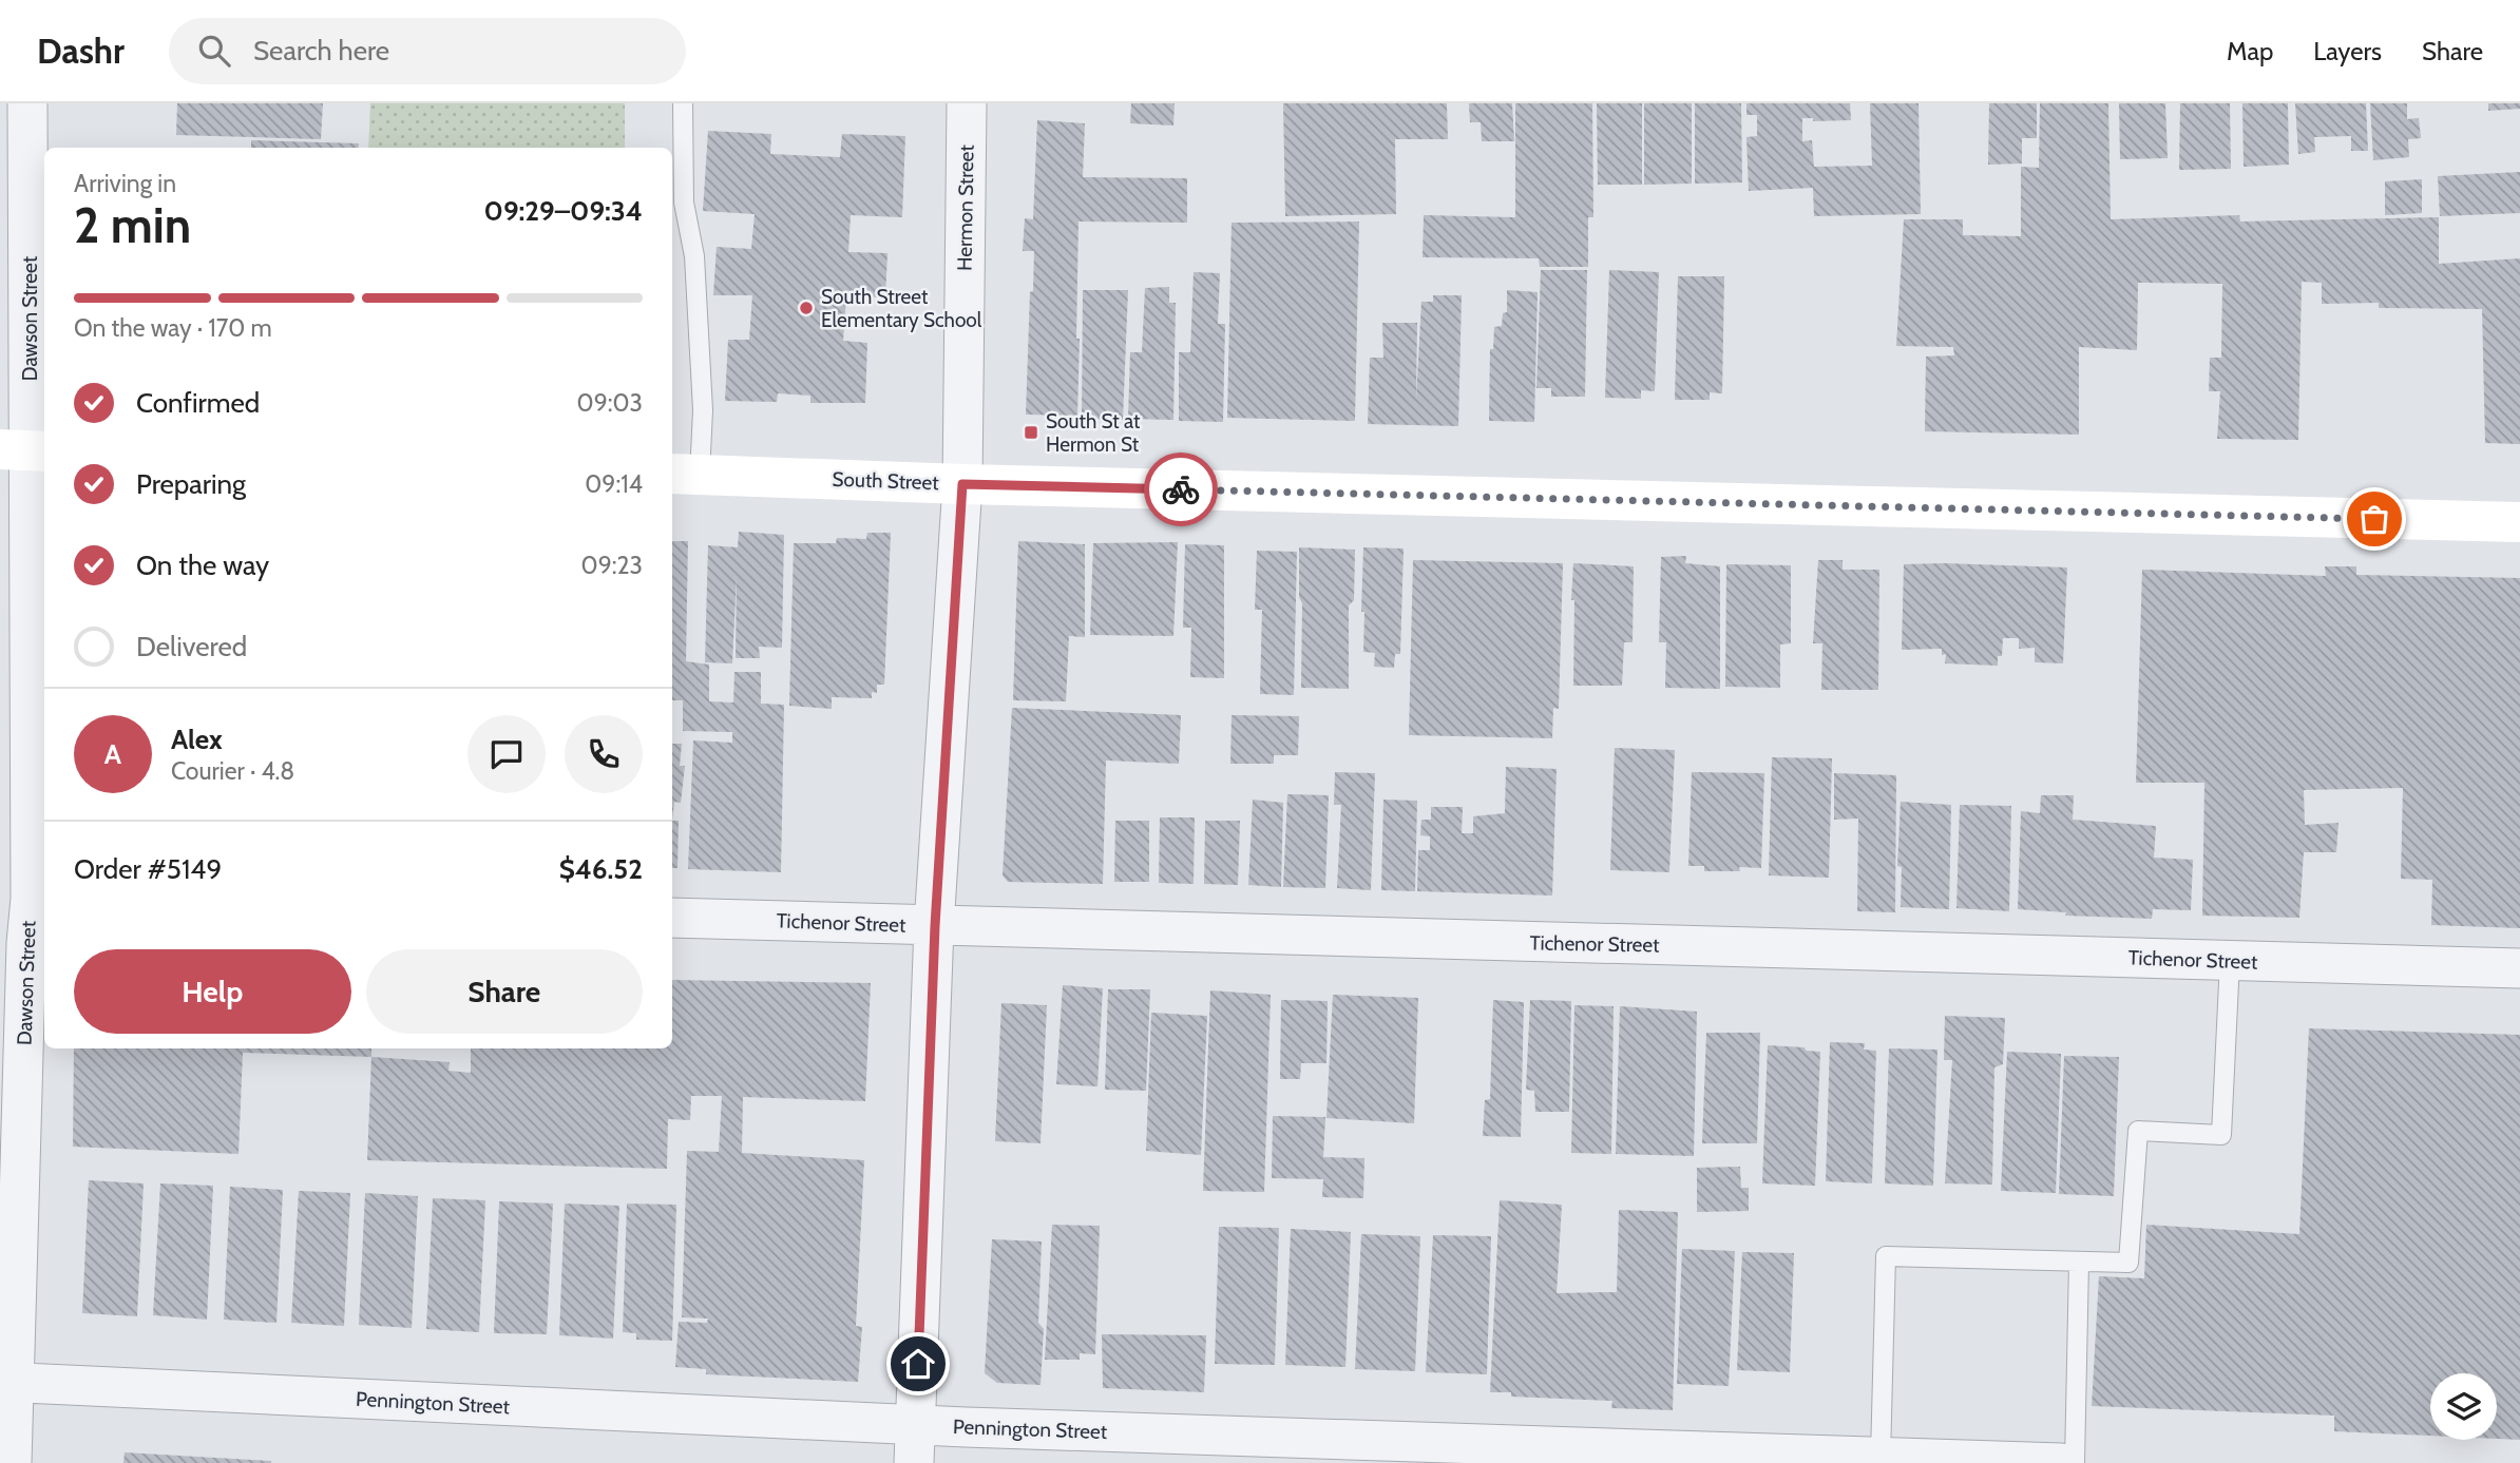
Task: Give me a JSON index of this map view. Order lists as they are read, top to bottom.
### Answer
{
  "streets": {
    "main road": ["South Street"],
    "street": [
      "Hermon Street",
      "Dawson Street",
      "Tichenor Street",
      "Pennington Street"
    ]
  },
  "crossings": [
    ["Hermon Street", "South Street"],
    ["Hermon Street", "Tichenor Street"],
    ["Hermon Street", "Pennington Street"],
    ["Dawson Street", "Pennington Street"]
  ],
  "places": {
    "other": ["South Street Elementary School"],
    "transit": ["South St at Hermon St"]
  },
  "page": {
    "header": "Dashr",
    "search": "Search here",
    "nav": ["Map", "Layers", "Share"],
    "heading": ["2 min", "Arriving in", "09:29–09:34"],
    "panel": [
      "Alex",
      "Courier · 4.8",
      "Order #5149",
      "$46.52"
    ],
    "bar": "On the way · 170 m",
    "list": [
      ["Confirmed", "09:03"],
      ["Preparing", "09:14"],
      ["On the way", "09:23"],
      "Delivered"
    ],
    "round": "A",
    "buttons": ["Help", "Share"]
  }
}
